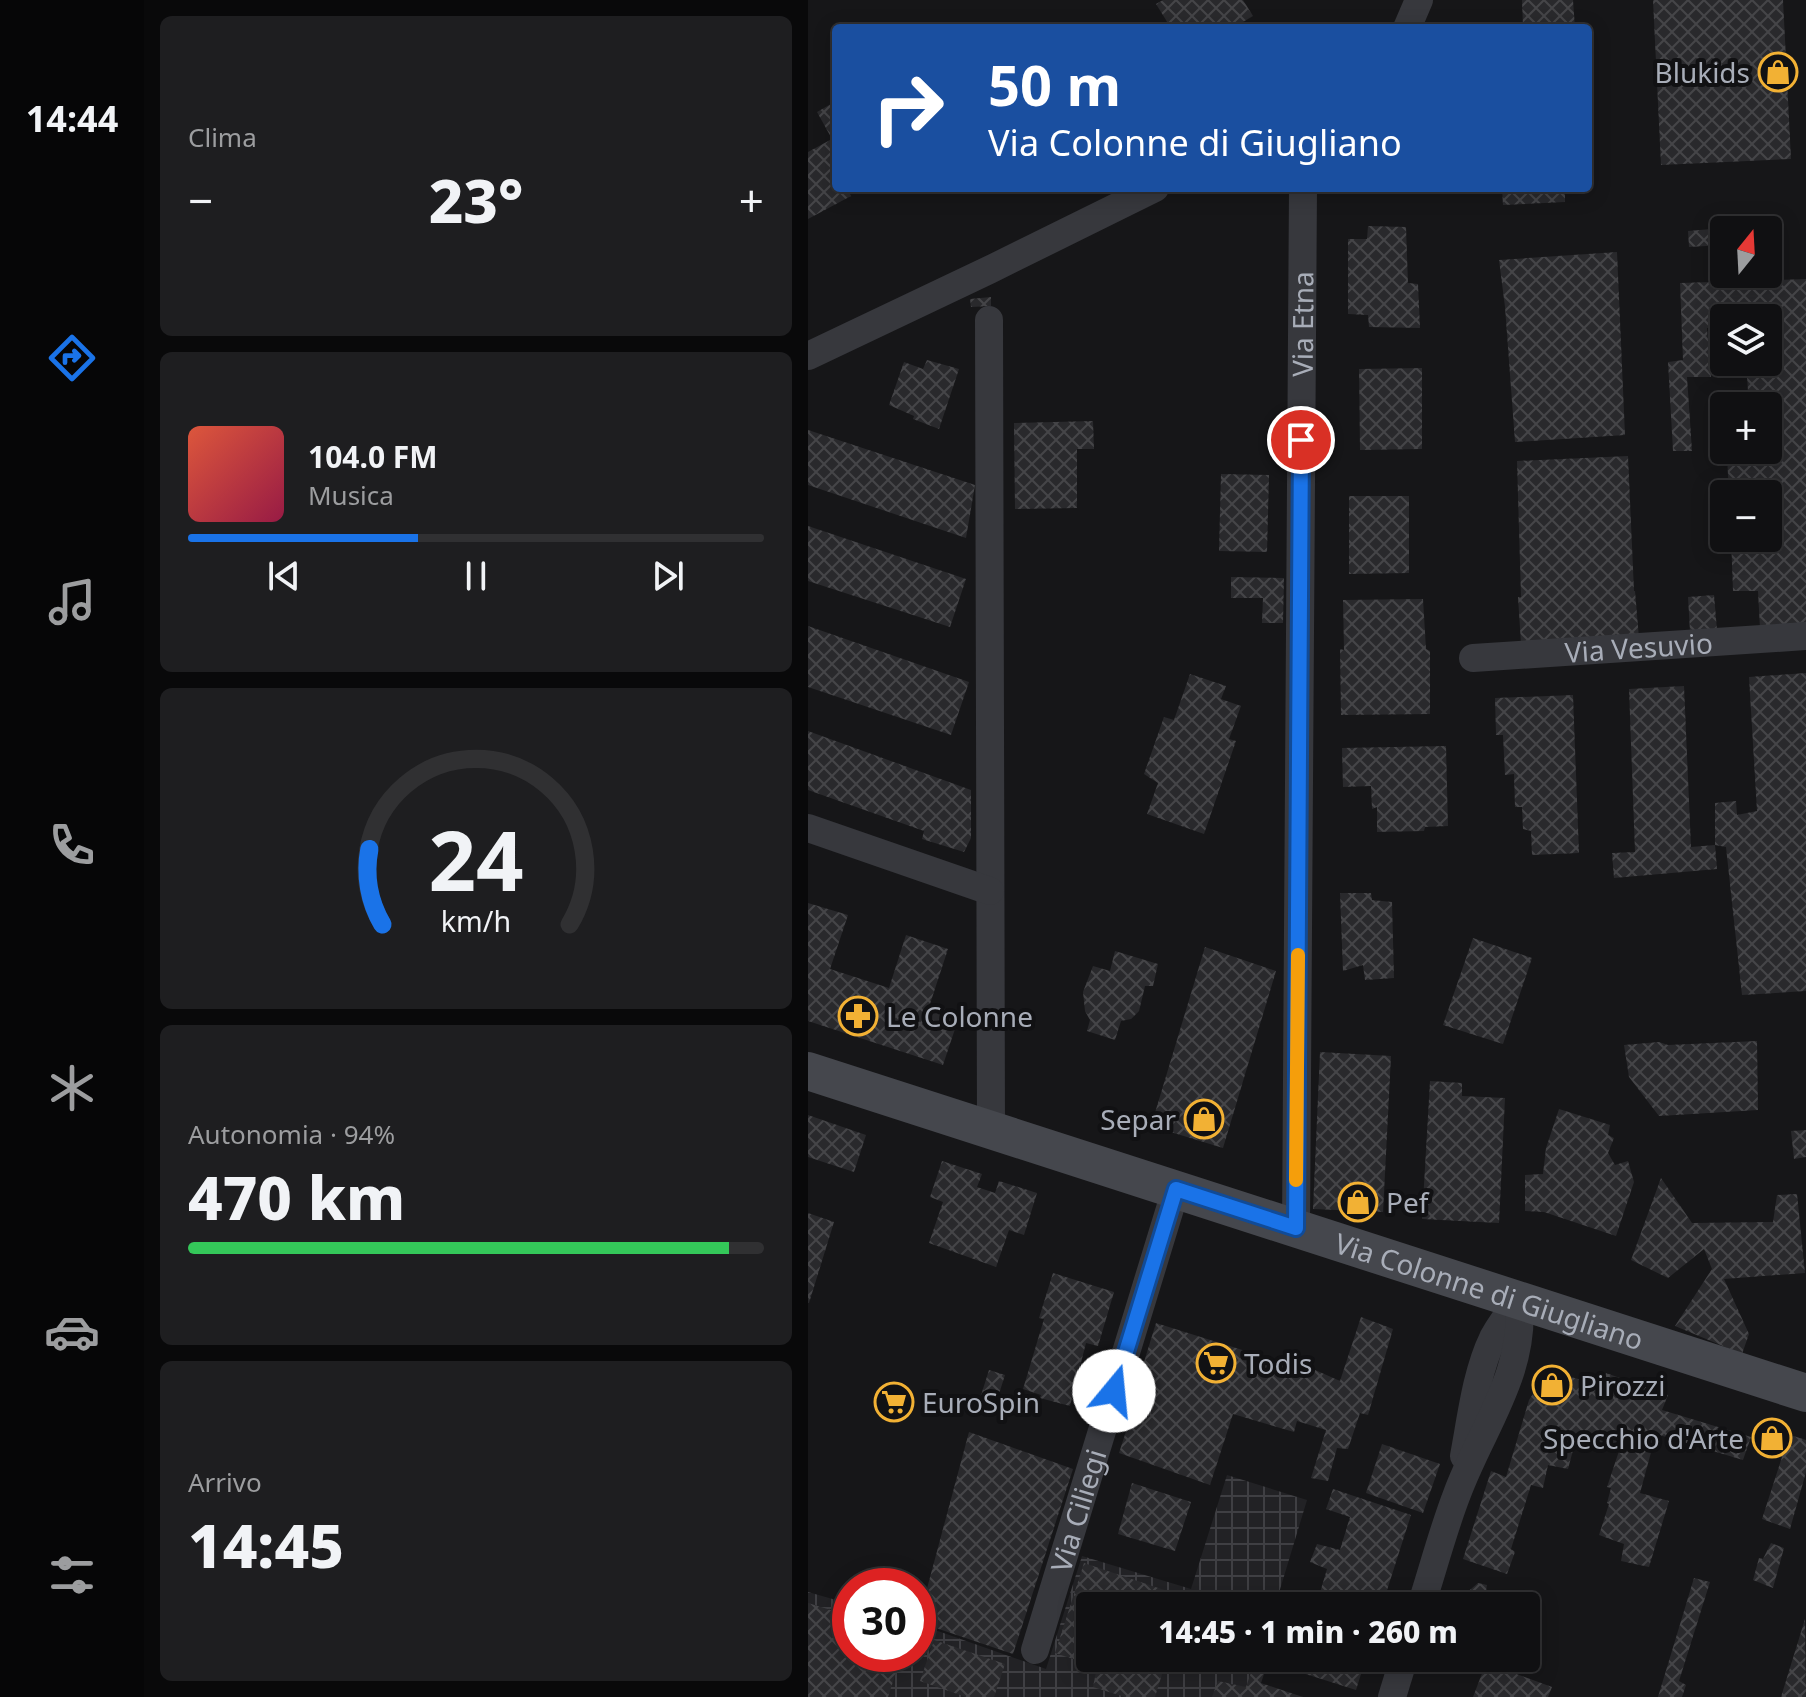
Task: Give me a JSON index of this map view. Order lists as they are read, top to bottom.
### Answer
{
  "streets": {
    "main road": ["Via Colonne di Giugliano"],
    "street": ["Via Etna", "Via Vesuvio", "Via Ciliegi"]
  },
  "crossings": [
    ["Via Etna", "Via Colonne di Giugliano"],
    ["Via Colonne di Giugliano", "Via Ciliegi"]
  ],
  "places": {
    "shop": [
      "Blukids",
      "Separ",
      "Pef",
      "Pirozzi",
      "Specchio d'Arte"
    ],
    "pharmacy": ["Le Colonne"],
    "supermarket": ["Todis", "EuroSpin"]
  },
  "north": "top",
  "page": {
    "tabs": "14:44",
    "tile": [
      "Clima",
      ["Autonomia · 94%", "470 km"],
      ["Arrivo", "14:45"]
    ],
    "turn": ["50 m", "Via Colonne di Giugliano"],
    "heat": ["−", "23°", "+"],
    "map_buttons": ["+", "−"],
    "song": ["104.0 FM", "Musica"],
    "limit": "30",
    "trip": "14:45 · 1 min · 260 m",
    "gauge": ["24", "km/h"]
  }
}
